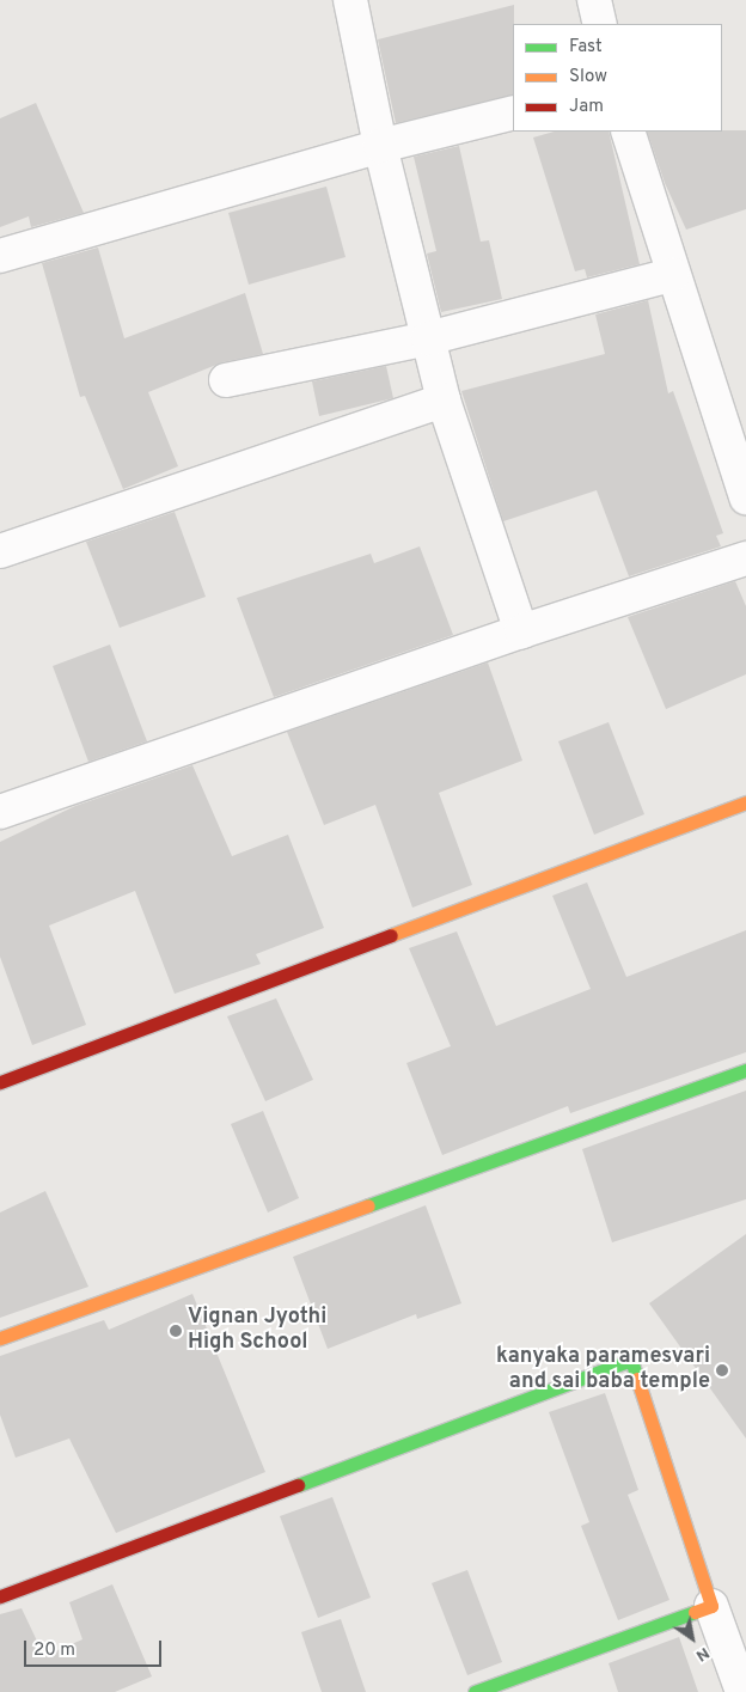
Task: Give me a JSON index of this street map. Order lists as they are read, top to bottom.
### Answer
{
  "places": ["Vignan Jyothi High School", "kanyaka paramesvari and sai baba temple"],
  "legend": ["Fast", "Slow", "Jam"],
  "scale_bar": "20 m",
  "north": "bottom right"
}
